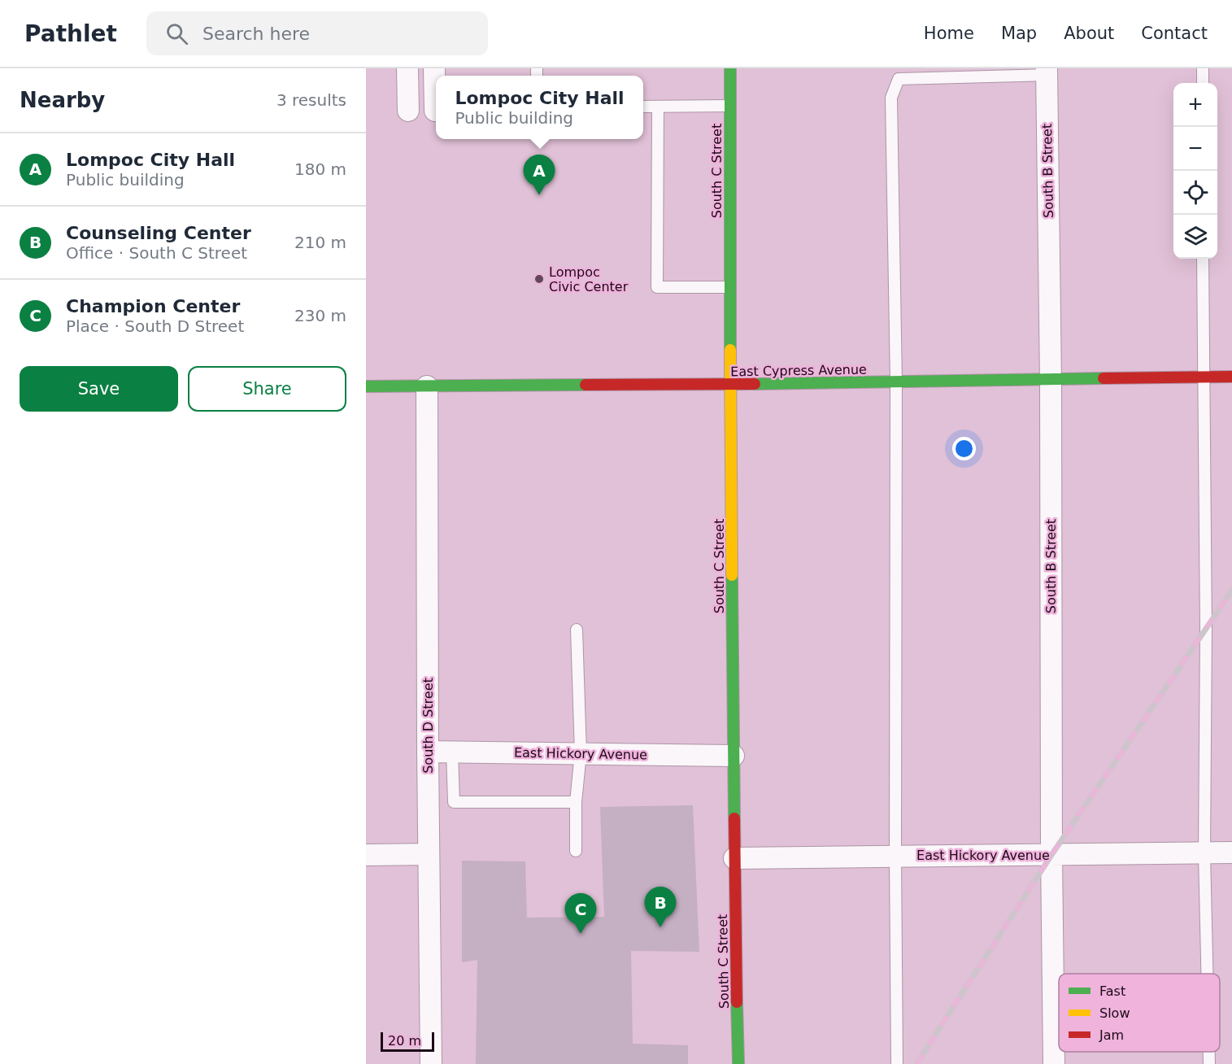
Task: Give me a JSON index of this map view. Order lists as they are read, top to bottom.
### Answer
{
  "streets": {
    "street": [
      "South C Street",
      "South B Street",
      "East Cypress Avenue",
      "South D Street",
      "East Hickory Avenue"
    ]
  },
  "crossings": [
    ["South C Street", "East Cypress Avenue"],
    ["South C Street", "East Hickory Avenue"],
    ["South B Street", "East Cypress Avenue"],
    ["South B Street", "East Hickory Avenue"],
    ["East Cypress Avenue", "South D Street"],
    ["South D Street", "East Hickory Avenue"]
  ],
  "places": ["Lompoc Civic Center"],
  "legend": ["Fast", "Slow", "Jam"],
  "scale_bar": "20 m",
  "page": {
    "header": "Pathlet",
    "search": "Search here",
    "nav": [
      "Home",
      "Map",
      "About",
      "Contact"
    ],
    "heading": ["Nearby", "3 results"],
    "popup": ["Lompoc City Hall", "Public building"],
    "map_buttons": ["+", "−"],
    "list": [
      {
        "mark": "A",
        "name": "Lompoc City Hall",
        "note": "Public building",
        "value": "180 m"
      },
      {
        "mark": "B",
        "name": "Counseling Center",
        "note": "Office · South C Street",
        "value": "210 m"
      },
      {
        "mark": "C",
        "name": "Champion Center",
        "note": "Place · South D Street",
        "value": "230 m"
      }
    ],
    "pins": ["A", "B", "C"],
    "buttons": ["Save", "Share"],
    "scale": "20 m"
  }
}
